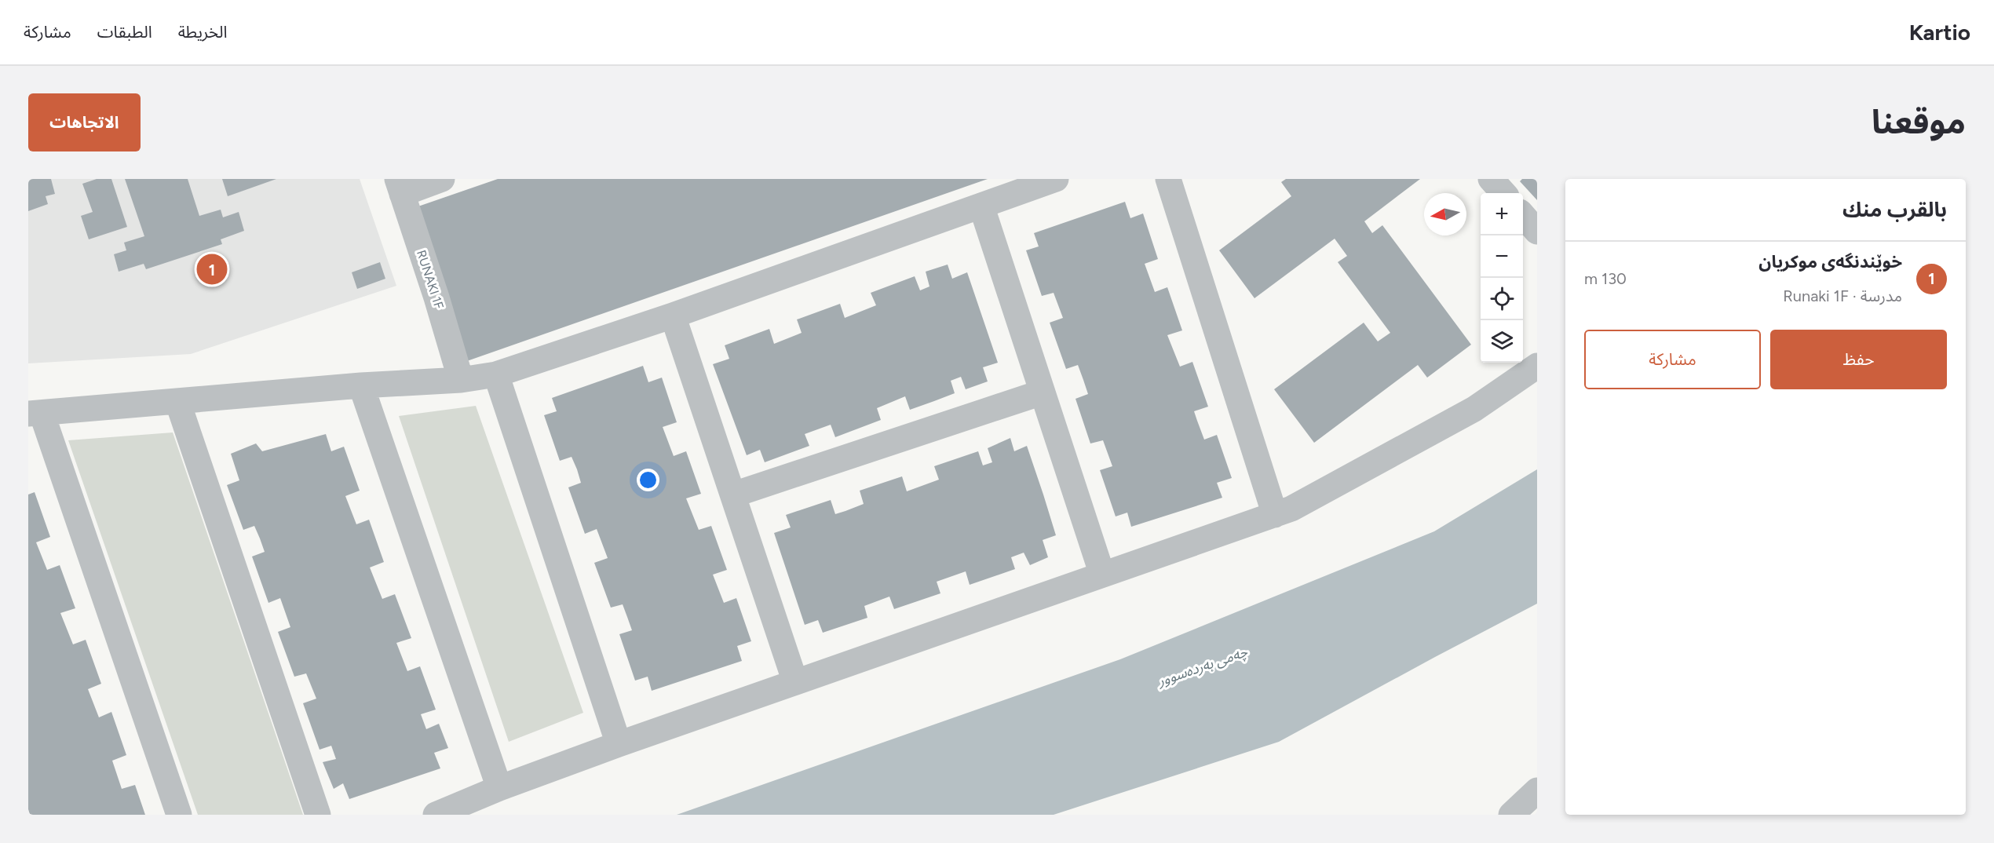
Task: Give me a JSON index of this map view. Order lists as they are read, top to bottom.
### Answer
{
  "streets": {
    "street": ["RUNAKI 1F"]
  },
  "water": ["چەمی بەردەسوور"],
  "north": "left",
  "page": {
    "header": "Kartio",
    "nav": ["الخريطة", "الطبقات", "مشاركة"],
    "title": "موقعنا",
    "buttons": [
      "الاتجاهات",
      ["حفظ", "مشاركة"]
    ],
    "heading": "بالقرب منك",
    "map_buttons": ["+", "−"],
    "list": [
      {
        "mark": "1",
        "name": "خوێندنگەی موکریان",
        "note": "مدرسة · Runaki 1F",
        "value": "130 m"
      }
    ],
    "pins": "1"
  }
}
